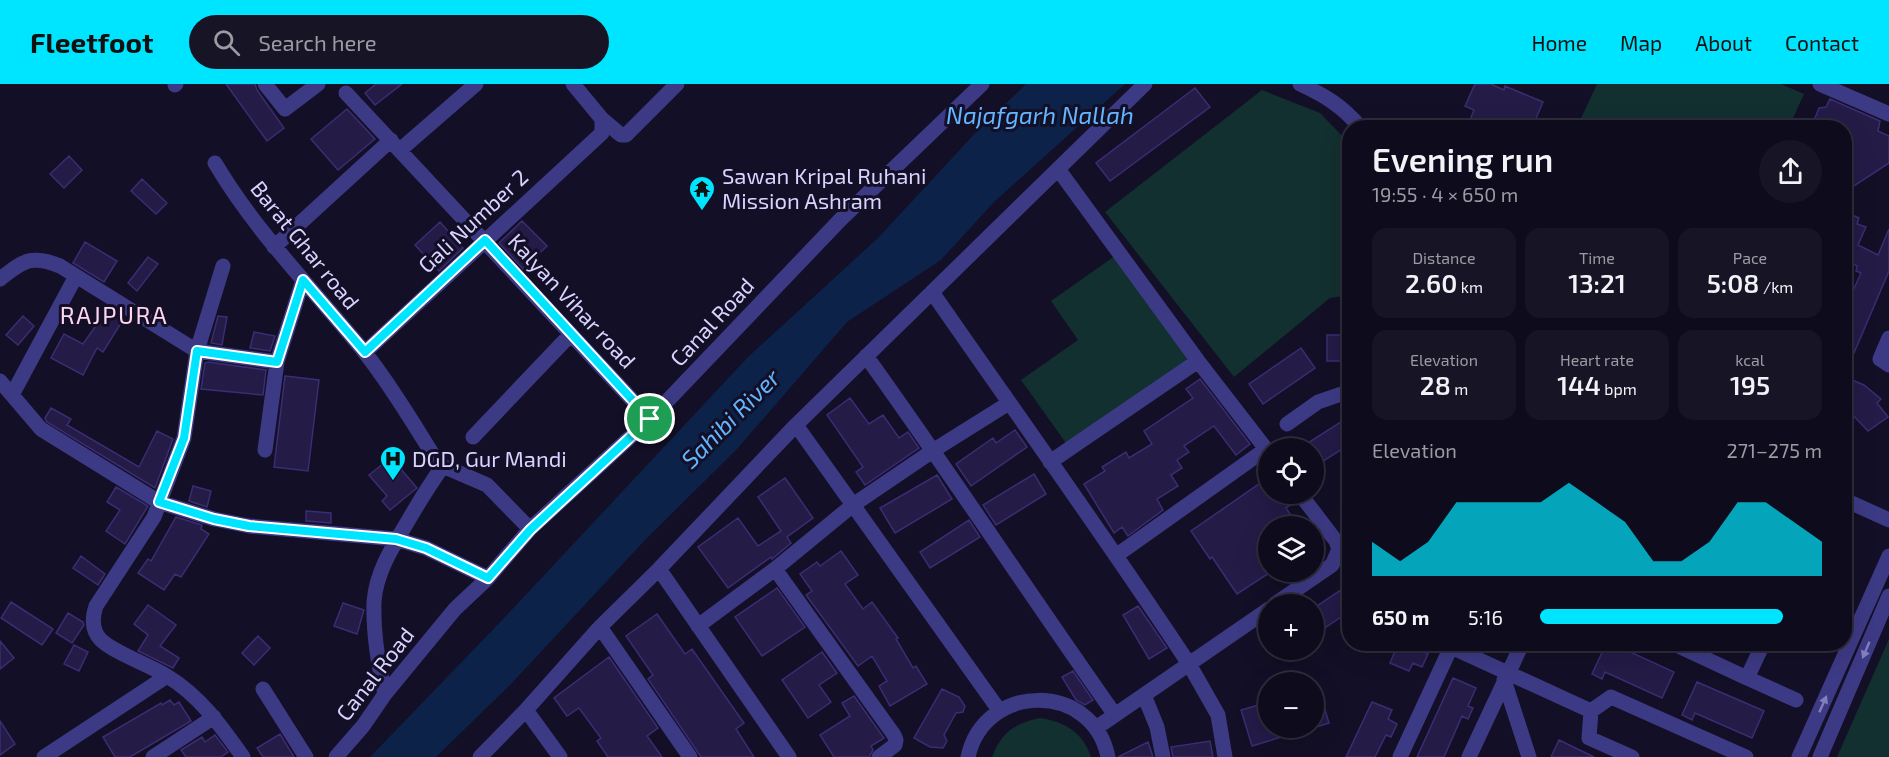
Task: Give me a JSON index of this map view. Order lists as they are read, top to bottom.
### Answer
{
  "streets": {
    "street": [
      "Gali Number 2",
      "Barat Ghar road",
      "Kalyan Vihar road",
      "Canal Road"
    ]
  },
  "crossings": [
    ["Gali Number 2", "Barat Ghar road"],
    ["Gali Number 2", "Kalyan Vihar road"],
    ["Kalyan Vihar road", "Canal Road"]
  ],
  "districts": ["RAJPURA"],
  "water": ["Najafgarh Nallah", "Sahibi River"],
  "places": {
    "temple": ["Sawan Kripal Ruhani Mission Ashram"],
    "hospital": ["DGD, Gur Mandi"]
  },
  "page": {
    "header": "Fleetfoot",
    "search": "Search here",
    "nav": [
      "Home",
      "Map",
      "About",
      "Contact"
    ],
    "heading": ["Evening run", "19:55 · 4 × 650 m"],
    "stats": [
      ["Distance", "2.60 km"],
      ["Time", "13:21"],
      ["Pace", "5:08 /km"],
      ["Elevation", "28 m"],
      ["Heart rate", "144 bpm"],
      ["kcal", "195"]
    ],
    "chart": ["Elevation", "271–275 m"],
    "map_buttons": ["+", "−"],
    "list": [
      {
        "name": "650 m",
        "note": "5:16"
      }
    ]
  }
}
